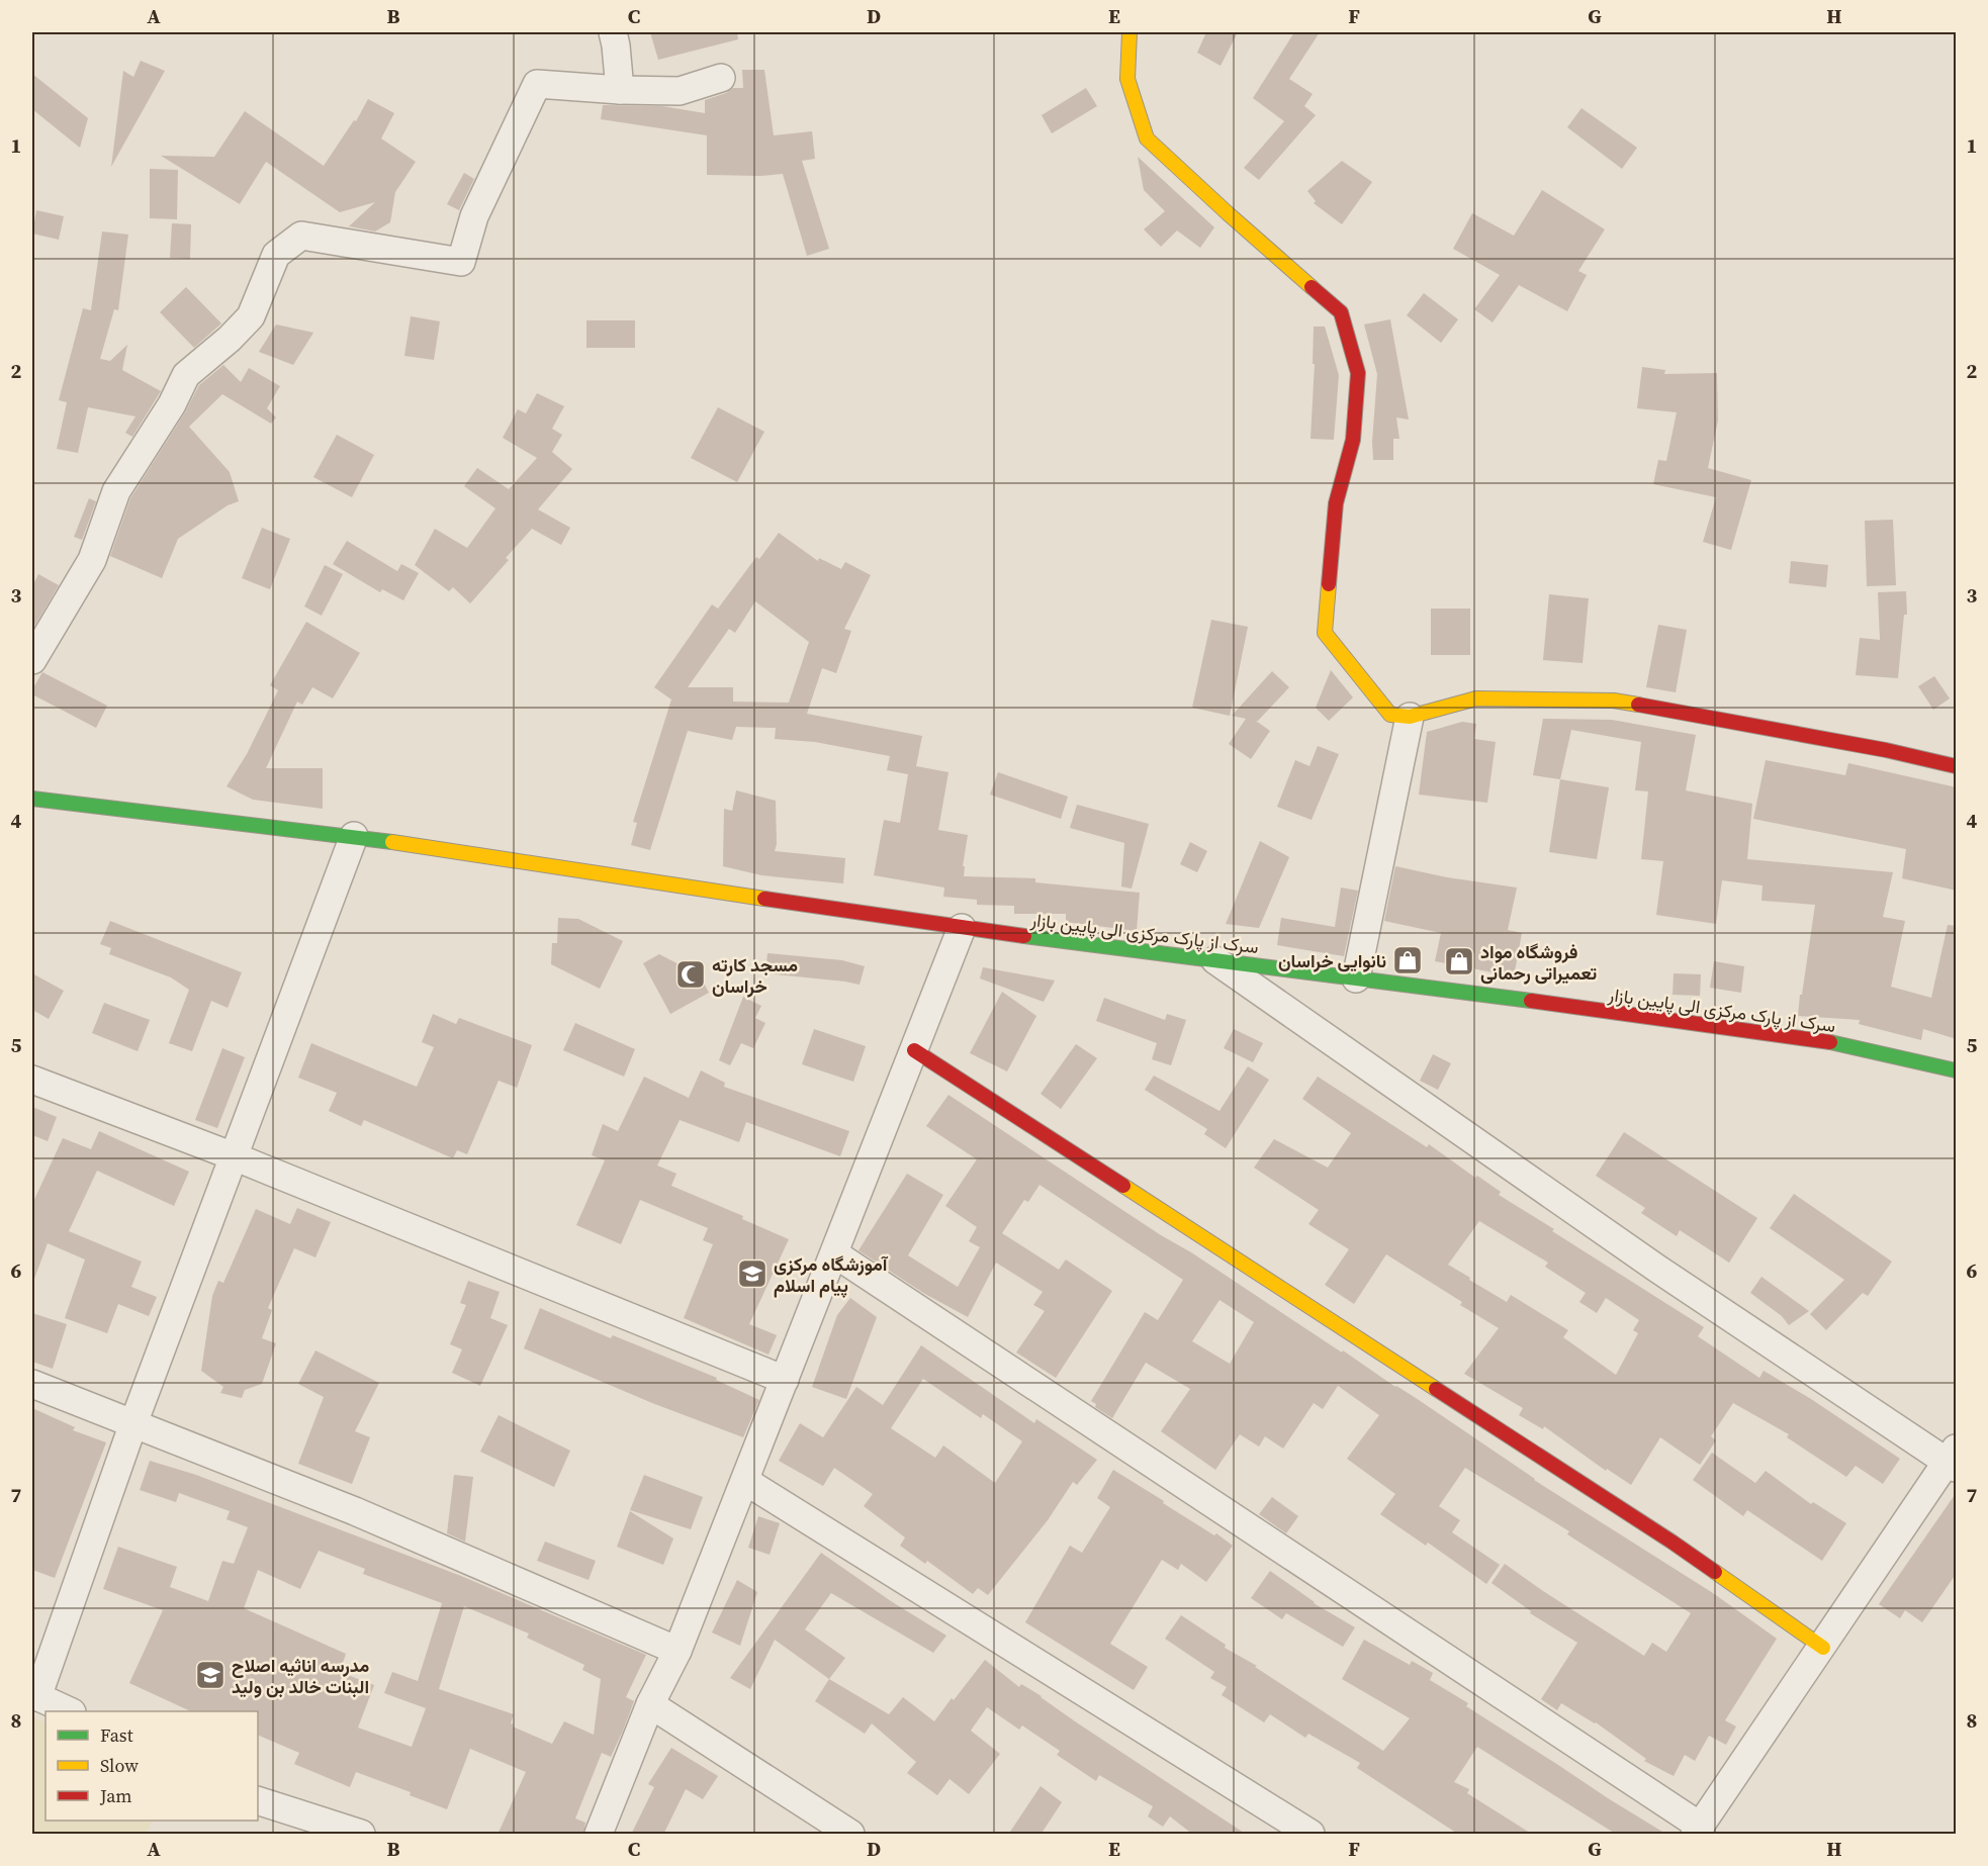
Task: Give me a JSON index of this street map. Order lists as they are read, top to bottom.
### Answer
{
  "streets": {
    "street": ["سرک از پارک مرکزی الی پایین بازار"]
  },
  "places": {
    "shop": ["نانوایی خراسان", "فروشگاه مواد تعمیراتی رحمانی"],
    "mosque": ["مسجد کارته خراسان"],
    "school or university": ["آموزشگاه مرکزی پیام اسلام", "مدرسه اناثیه اصلاح البنات خالد بن ولید"]
  },
  "legend": ["Fast", "Slow", "Jam"],
  "grid": {
    "columns": [
      "A",
      "B",
      "C",
      "D",
      "E",
      "F",
      "G",
      "H"
    ],
    "rows": [
      "1",
      "2",
      "3",
      "4",
      "5",
      "6",
      "7",
      "8"
    ]
  }
}
